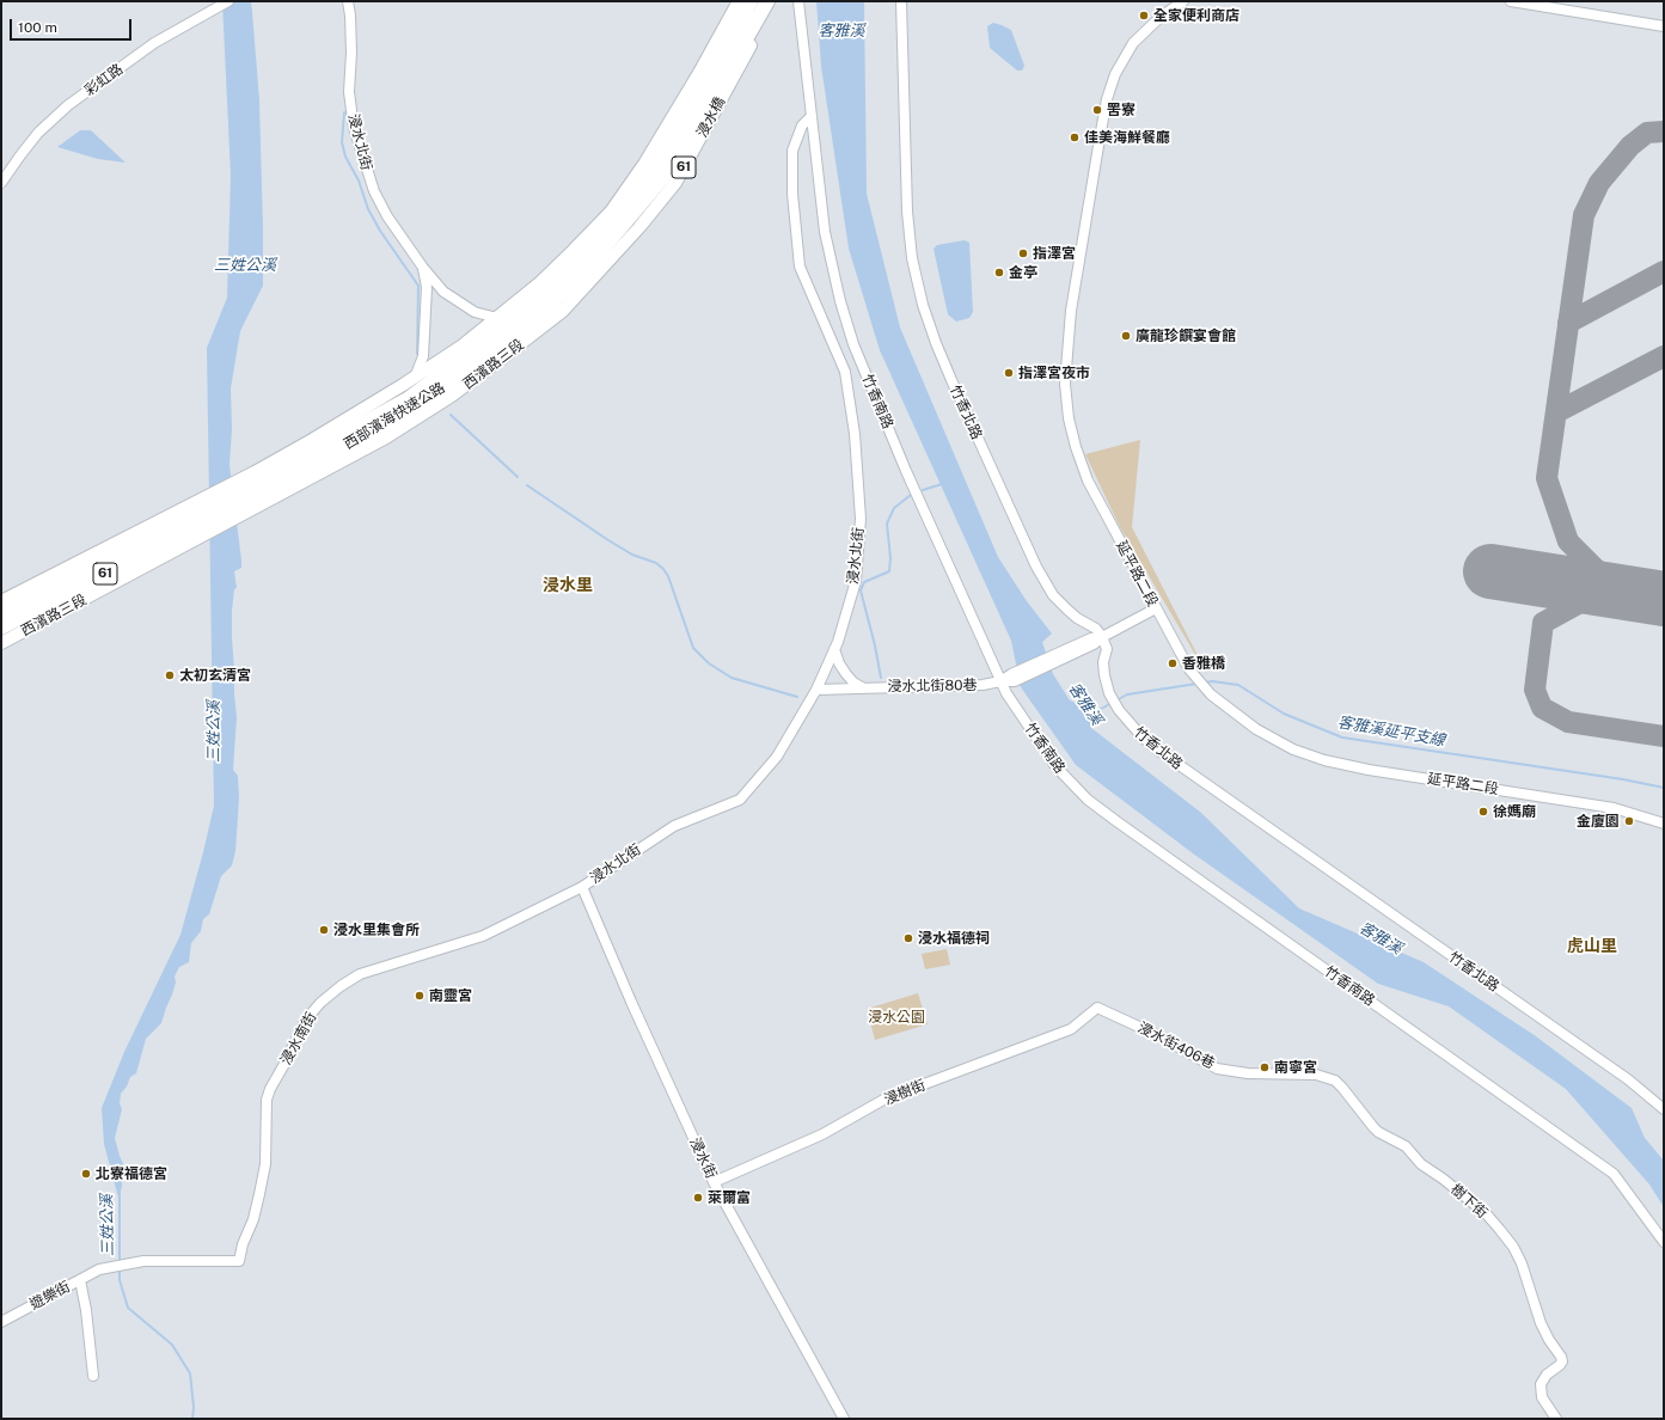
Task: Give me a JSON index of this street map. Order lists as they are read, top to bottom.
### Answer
{
  "streets": {
    "highway": ["浸水橋", "61", "西部濱海快速公路"],
    "main road": ["西濱路三段"],
    "street": [
      "彩虹路",
      "浸水北街",
      "竹香南路",
      "竹香北路",
      "延平路二段",
      "浸水北街80巷",
      "浸水南街",
      "浸水街406巷",
      "浸樹街",
      "浸水街",
      "樹下街",
      "遊樂街"
    ]
  },
  "crossings": [
    ["浸水橋", "61"],
    ["浸水橋", "西濱路三段"],
    ["浸水橋", "西部濱海快速公路"],
    ["浸水北街", "61"],
    ["浸水北街", "竹香南路"],
    ["浸水北街", "浸水北街80巷"],
    ["浸水北街", "浸水南街"],
    ["浸水北街", "浸水街"],
    ["61", "西濱路三段"],
    ["61", "西部濱海快速公路"],
    ["西濱路三段", "西部濱海快速公路"],
    ["竹香南路", "浸水北街80巷"],
    ["浸水南街", "浸水街"],
    ["浸水南街", "遊樂街"],
    ["浸水街406巷", "浸樹街"],
    ["浸水街406巷", "樹下街"],
    ["浸樹街", "浸水街"]
  ],
  "districts": ["浸水里", "虎山里"],
  "water": ["客雅溪", "三姓公溪", "客雅溪延平支線"],
  "parks": ["浸水公園"],
  "places": [
    "全家便利商店",
    "罟寮",
    "佳美海鮮餐廳",
    "指澤宮",
    "金亭",
    "廣龍珍饌宴會館",
    "指澤宮夜市",
    "香雅橋",
    "太初玄清宮",
    "徐媽廟",
    "金廈園",
    "浸水里集會所",
    "浸水福德祠",
    "南靈宮",
    "南寧宮",
    "北寮福德宮",
    "萊爾富"
  ],
  "scale_bar": "100 m"
}
